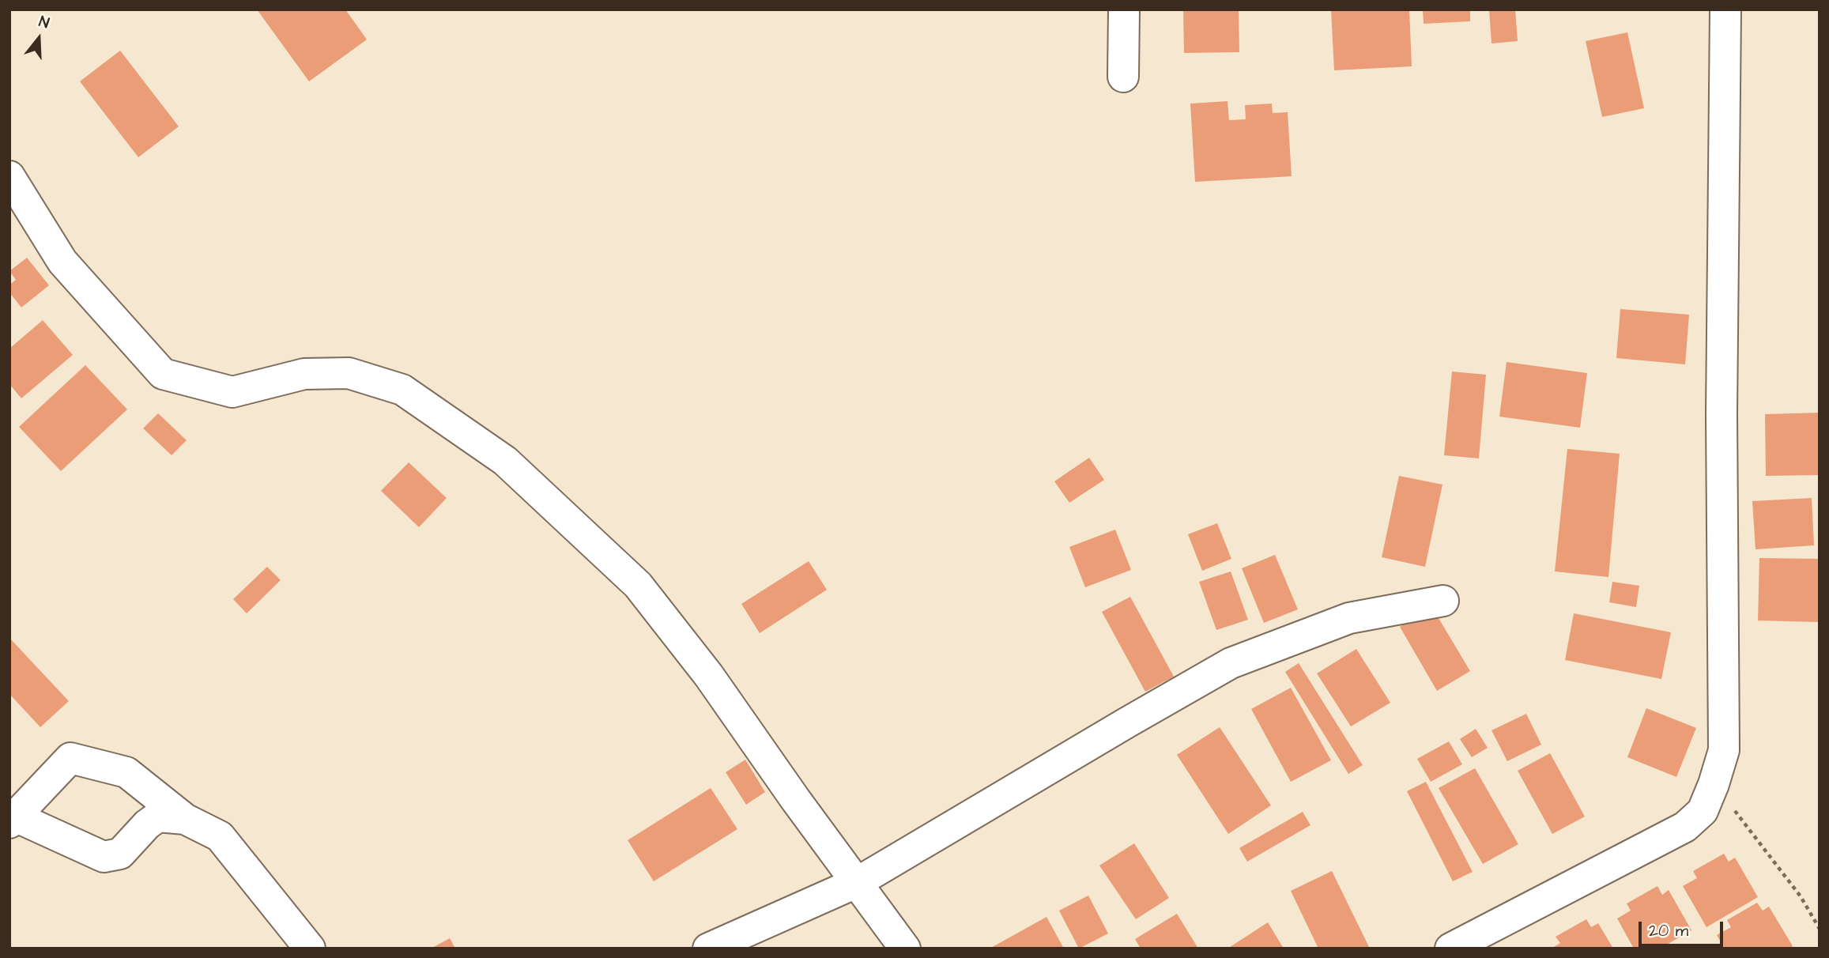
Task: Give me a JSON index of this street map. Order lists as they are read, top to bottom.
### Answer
{
  "scale_bar": "20 m",
  "north": "top"
}
